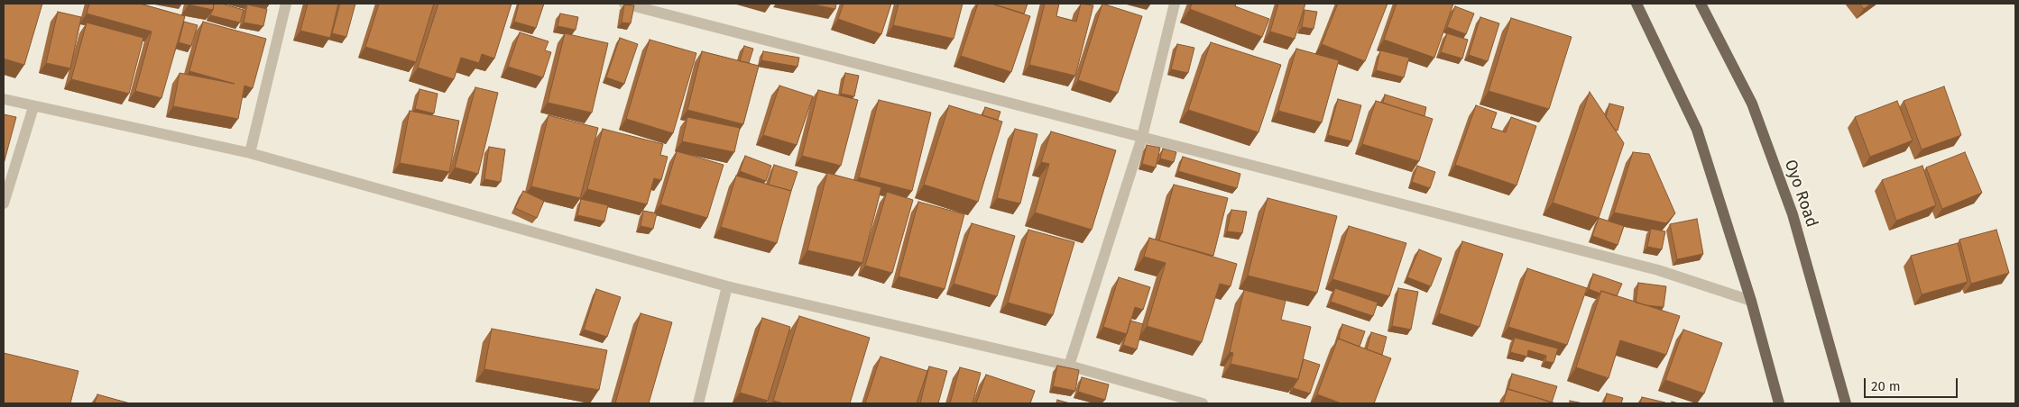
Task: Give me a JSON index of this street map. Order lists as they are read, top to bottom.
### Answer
{
  "streets": {
    "main road": ["Oyo Road"]
  },
  "scale_bar": "20 m"
}
